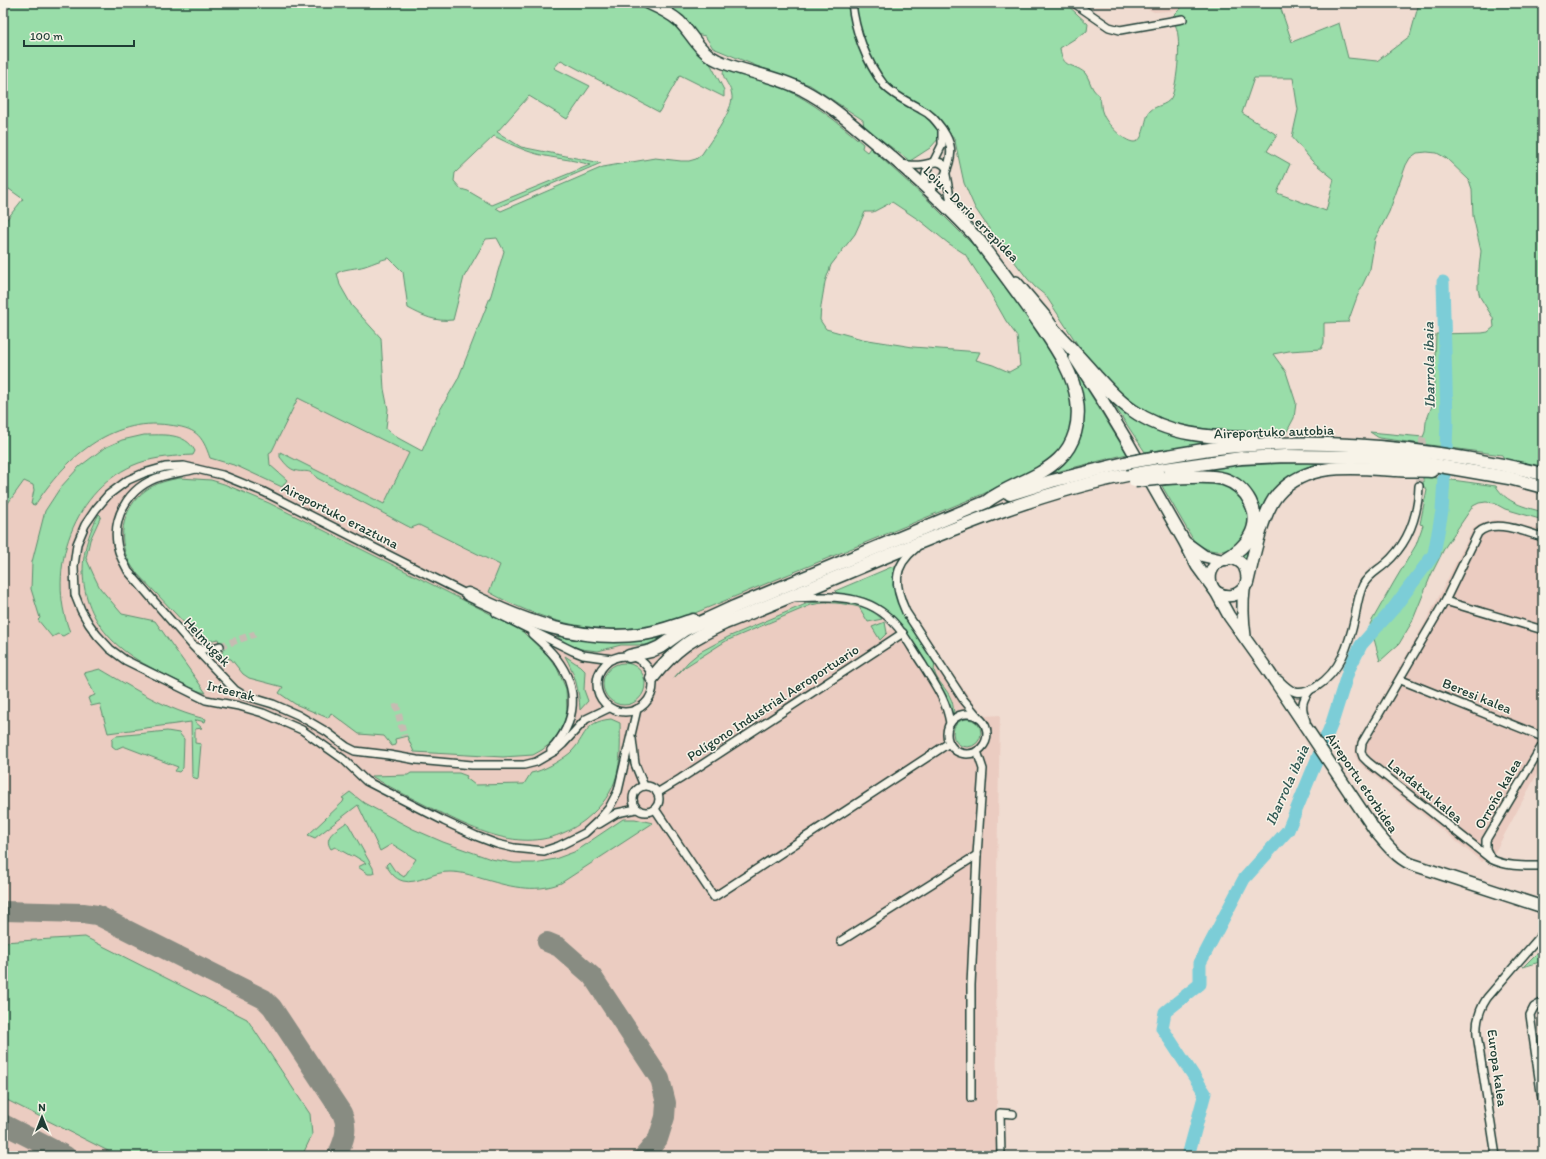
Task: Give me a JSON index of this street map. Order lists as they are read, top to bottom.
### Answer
{
  "streets": {
    "highway": ["Aireportuko autobia"],
    "main road": ["Loiu - Derio errepidea", "Aireportu etorbidea"],
    "street": [
      "Aireportuko eraztuna",
      "Helmugak",
      "Irteerak",
      "Beresi kalea",
      "Polígono Industrial Aeroportuario",
      "Landatxu kalea",
      "Orroño kalea",
      "Europa kalea"
    ]
  },
  "crossings": [
    ["Loiu - Derio errepidea", "Aireportu etorbidea"],
    ["Aireportuko autobia", "Aireportuko eraztuna"],
    ["Aireportuko eraztuna", "Helmugak"],
    ["Aireportuko eraztuna", "Irteerak"],
    ["Helmugak", "Irteerak"],
    ["Beresi kalea", "Landatxu kalea"],
    ["Landatxu kalea", "Orroño kalea"]
  ],
  "water": ["Ibarrola ibaia"],
  "scale_bar": "100 m",
  "north": "top"
}
